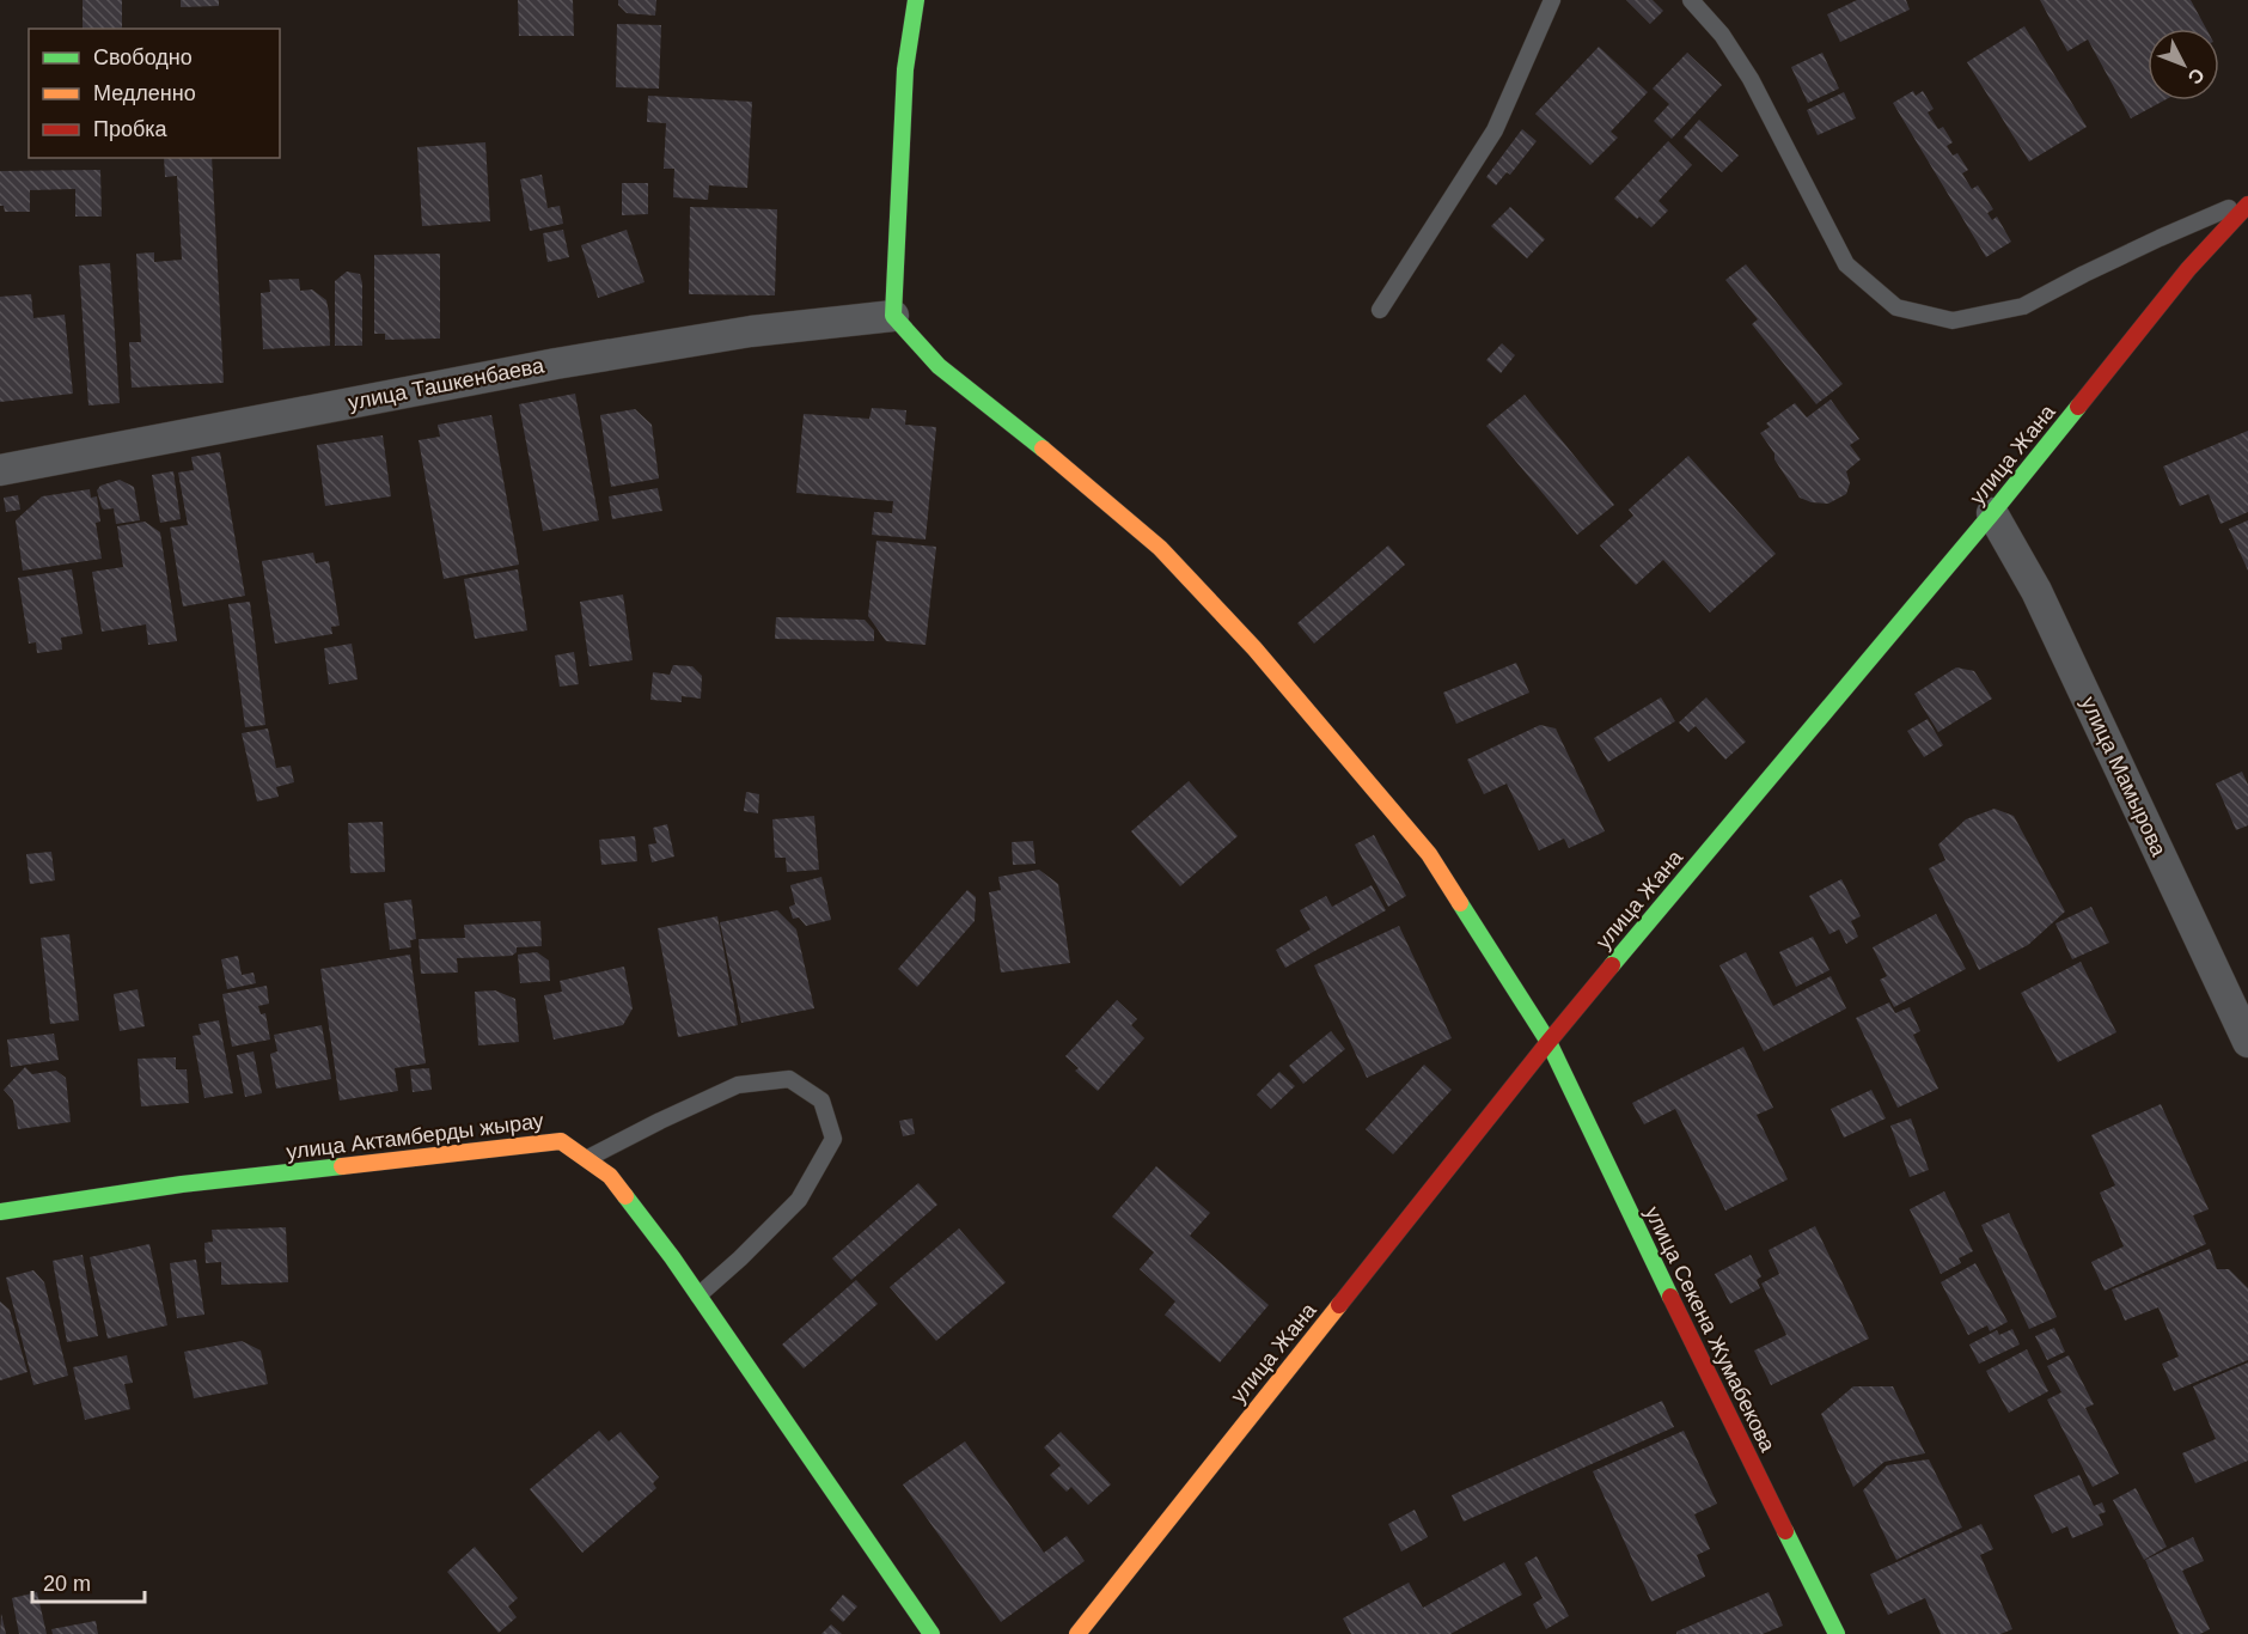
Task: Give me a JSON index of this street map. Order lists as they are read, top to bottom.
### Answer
{
  "streets": {
    "street": [
      "улица Ташкенбаева",
      "улица Жана",
      "улица Мамырова",
      "улица Актамберды жырау",
      "улица Секена Жумабекова"
    ]
  },
  "crossings": [
    ["улица Ташкенбаева", "улица Секена Жумабекова"],
    ["улица Жана", "улица Мамырова"],
    ["улица Жана", "улица Секена Жумабекова"]
  ],
  "legend": ["Свободно", "Медленно", "Пробка"],
  "scale_bar": "20 m",
  "north": "bottom right"
}
